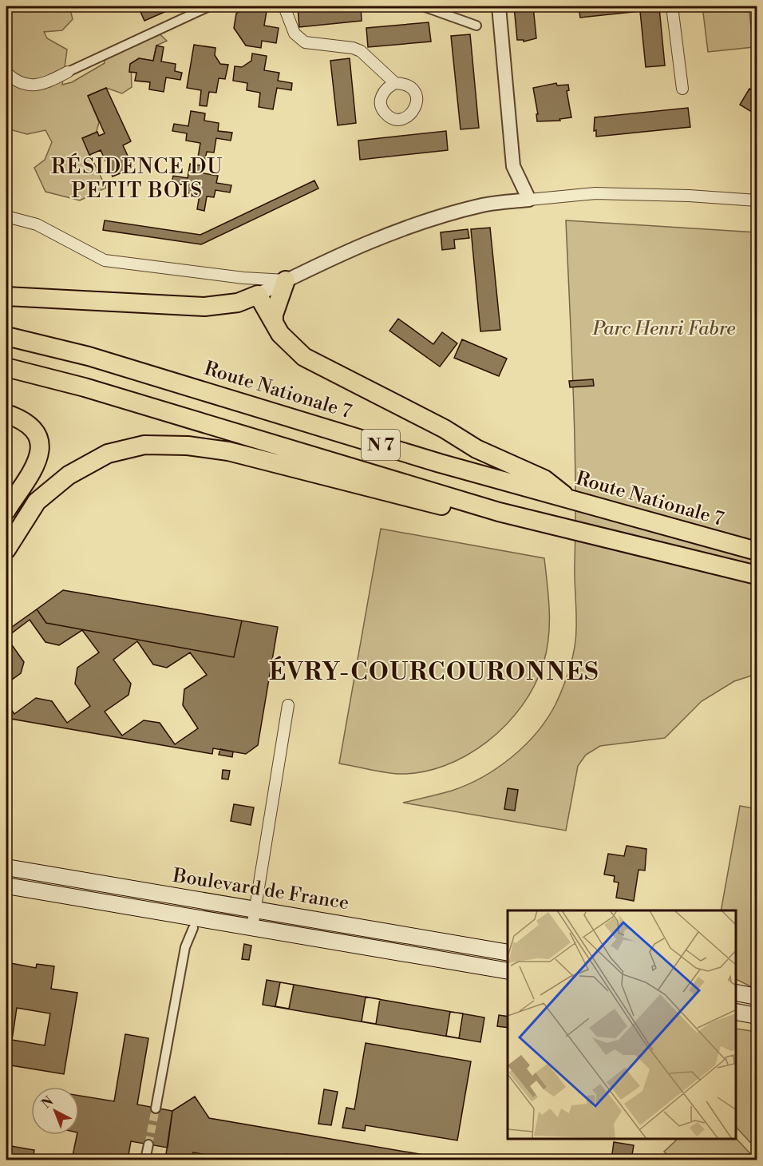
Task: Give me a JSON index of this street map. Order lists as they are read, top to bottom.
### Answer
{
  "streets": {
    "main road": ["Route Nationale 7", "N 7", "Boulevard de France"]
  },
  "districts": ["RÉSIDENCE DU PETIT BOIS", "ÉVRY-COURCOURONNES"],
  "parks": ["Parc Henri Fabre"],
  "north": "top left"
}
